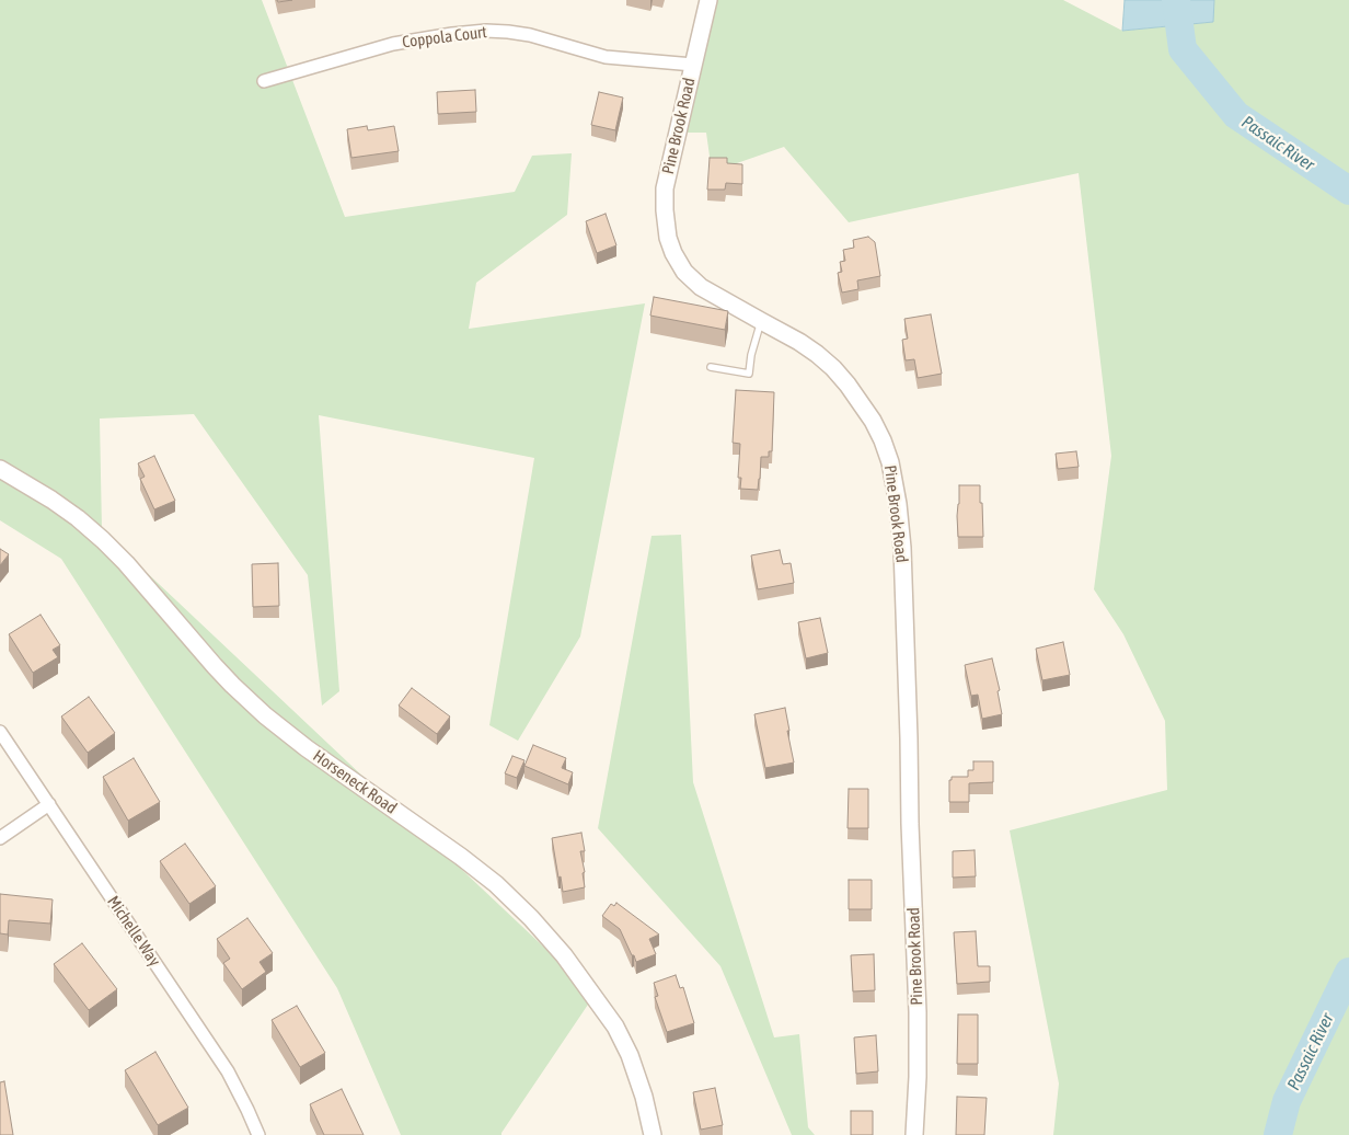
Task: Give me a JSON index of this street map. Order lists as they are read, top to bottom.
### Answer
{
  "streets": {
    "street": [
      "Coppola Court",
      "Pine Brook Road",
      "Horseneck Road",
      "Michelle Way"
    ]
  },
  "crossings": [
    ["Coppola Court", "Pine Brook Road"]
  ],
  "water": ["Passaic River"]
}
